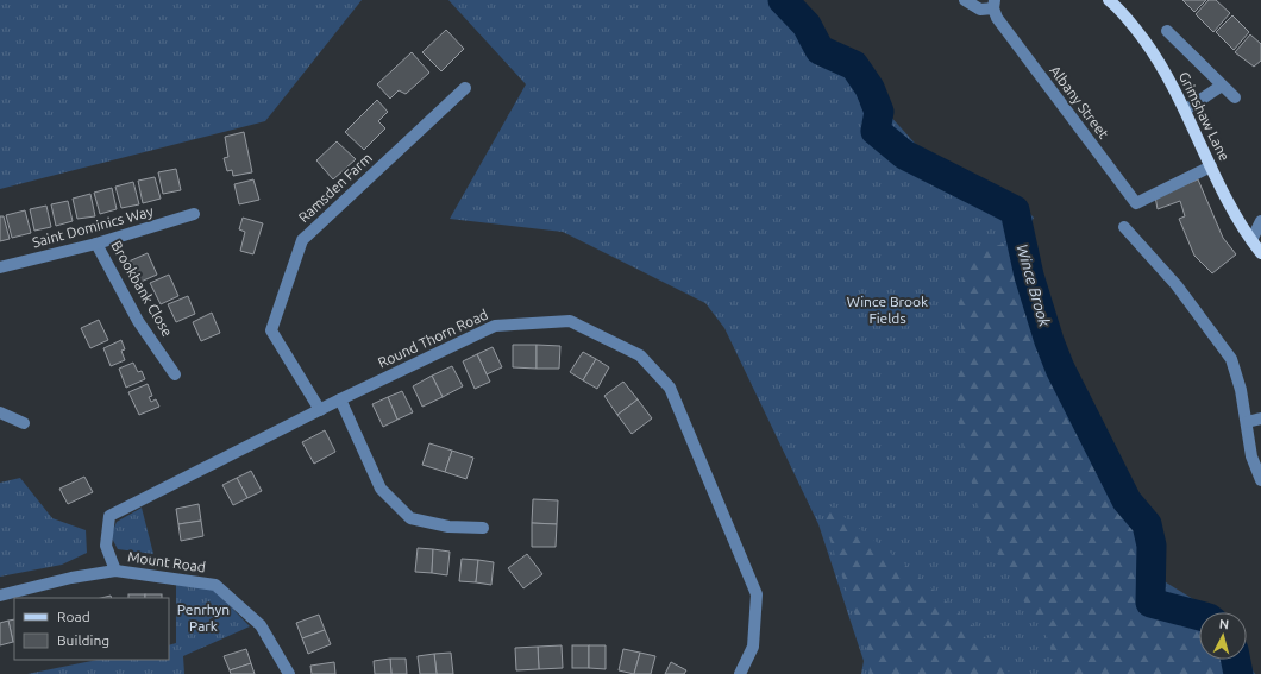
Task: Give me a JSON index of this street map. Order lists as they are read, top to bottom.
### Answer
{
  "streets": {
    "main road": ["Grimshaw Lane"],
    "street": [
      "Albany Street",
      "Ramsden Farm",
      "Saint Dominics Way",
      "Brookbank Close",
      "Round Thorn Road",
      "Mount Road"
    ]
  },
  "crossings": [
    ["Albany Street", "Grimshaw Lane"],
    ["Ramsden Farm", "Round Thorn Road"],
    ["Saint Dominics Way", "Brookbank Close"],
    ["Round Thorn Road", "Mount Road"]
  ],
  "water": ["Wince Brook"],
  "parks": ["Wince Brook Fields", "Penrhyn Park"],
  "legend": ["Road", "Building"],
  "north": "top"
}
